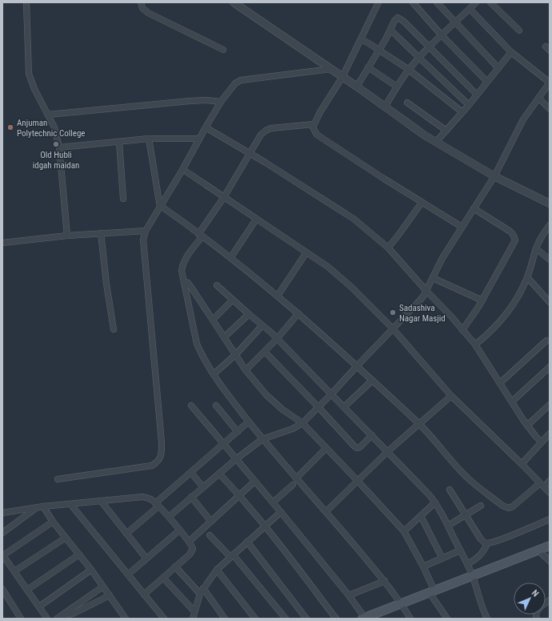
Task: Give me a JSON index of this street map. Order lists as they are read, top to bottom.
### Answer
{
  "places": ["Anjuman Polytechnic College", "Old Hubli idgah maidan", "Sadashiva Nagar Masjid"],
  "north": "top right"
}
